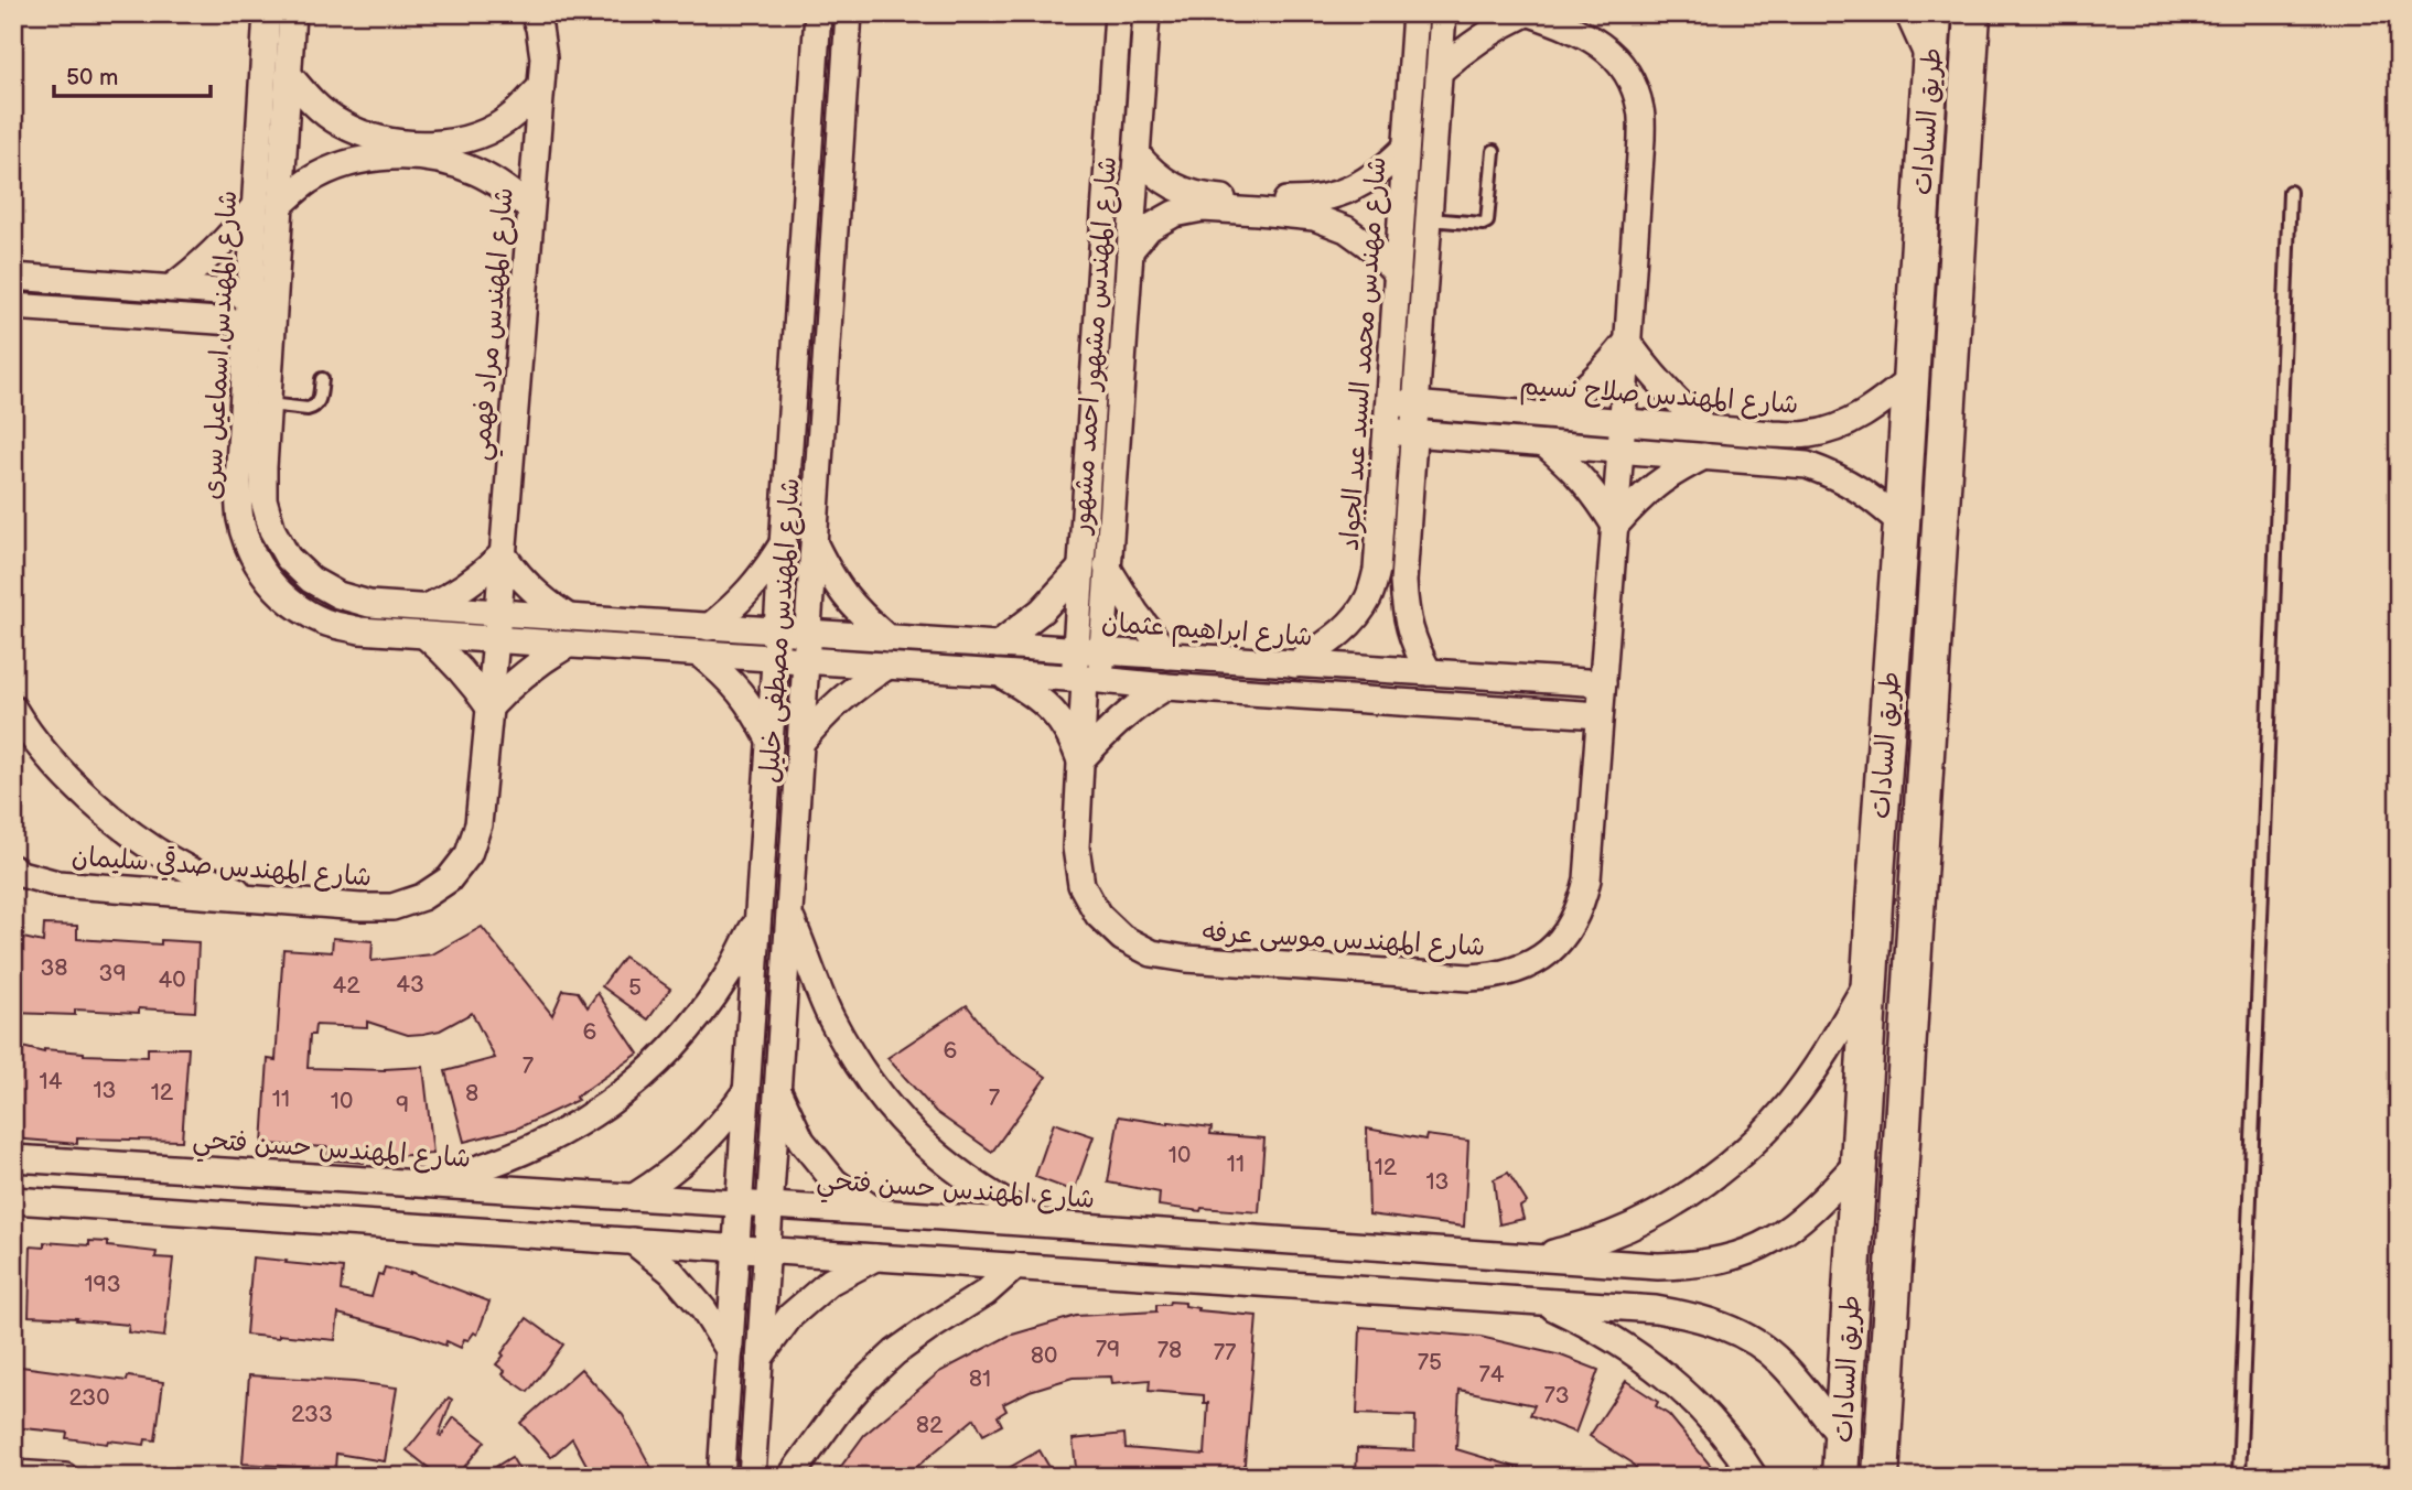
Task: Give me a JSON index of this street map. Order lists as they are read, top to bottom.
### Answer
{
  "streets": {
    "main road": ["طريق السادات"],
    "street": [
      "شارع المهندس مراد فهمي",
      "شارع المهندس اسماعيل سرى",
      "شارع المهندس مشهور احمد مشهور",
      "شارع مهندس محمد السيد عبد الجواد",
      "شارع المهندس صلاح نسيم",
      "شارع ابراهيم عثمان",
      "شارع المهندس مصطفى خليل",
      "شارع المهندس صدقي سليمان",
      "شارع المهندس موسى عرفه",
      "شارع المهندس حسن فتحي"
    ]
  },
  "crossings": [
    ["طريق السادات", "شارع المهندس صلاح نسيم"],
    ["طريق السادات", "شارع المهندس حسن فتحي"],
    ["شارع المهندس مراد فهمي", "شارع المهندس اسماعيل سرى"],
    ["شارع المهندس مراد فهمي", "شارع المهندس صدقي سليمان"],
    ["شارع المهندس اسماعيل سرى", "شارع ابراهيم عثمان"],
    ["شارع المهندس اسماعيل سرى", "شارع المهندس مصطفى خليل"],
    ["شارع المهندس اسماعيل سرى", "شارع المهندس صدقي سليمان"],
    ["شارع المهندس مشهور احمد مشهور", "شارع ابراهيم عثمان"],
    ["شارع المهندس مشهور احمد مشهور", "شارع المهندس موسى عرفه"],
    ["شارع مهندس محمد السيد عبد الجواد", "شارع المهندس صلاح نسيم"],
    ["شارع مهندس محمد السيد عبد الجواد", "شارع ابراهيم عثمان"],
    ["شارع المهندس صلاح نسيم", "شارع المهندس موسى عرفه"],
    ["شارع ابراهيم عثمان", "شارع المهندس مصطفى خليل"],
    ["شارع ابراهيم عثمان", "شارع المهندس موسى عرفه"],
    ["شارع المهندس مصطفى خليل", "شارع المهندس حسن فتحي"]
  ],
  "house_numbers": [
    "38",
    "39",
    "40",
    "43",
    "42",
    "5",
    "6",
    "6",
    "7",
    "14",
    "13",
    "12",
    "8",
    "7",
    "11",
    "10",
    "9",
    "10",
    "11",
    "12",
    "13",
    "193",
    "79",
    "78",
    "77",
    "80",
    "75",
    "74",
    "81",
    "73",
    "230",
    "233",
    "82"
  ],
  "scale_bar": "50 m"
}
